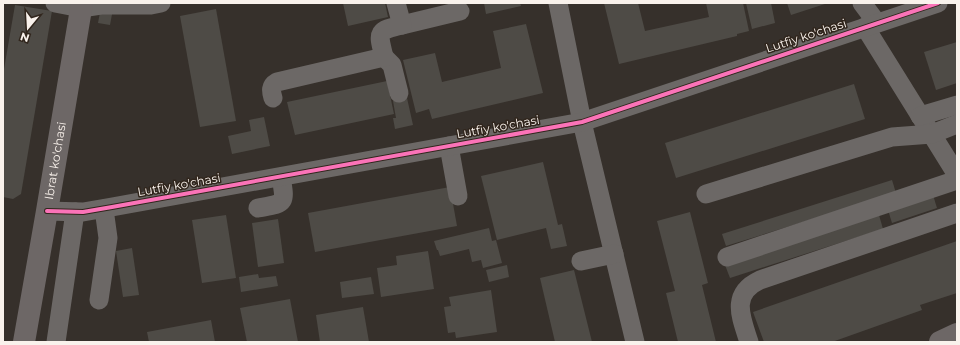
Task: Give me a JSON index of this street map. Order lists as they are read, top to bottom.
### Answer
{
  "streets": {
    "main road": ["Ibrat ko'chasi"],
    "street": ["Lutfiy ko'chasi"]
  },
  "crossings": [
    ["Lutfiy ko'chasi", "Ibrat ko'chasi"]
  ],
  "north": "bottom"
}
